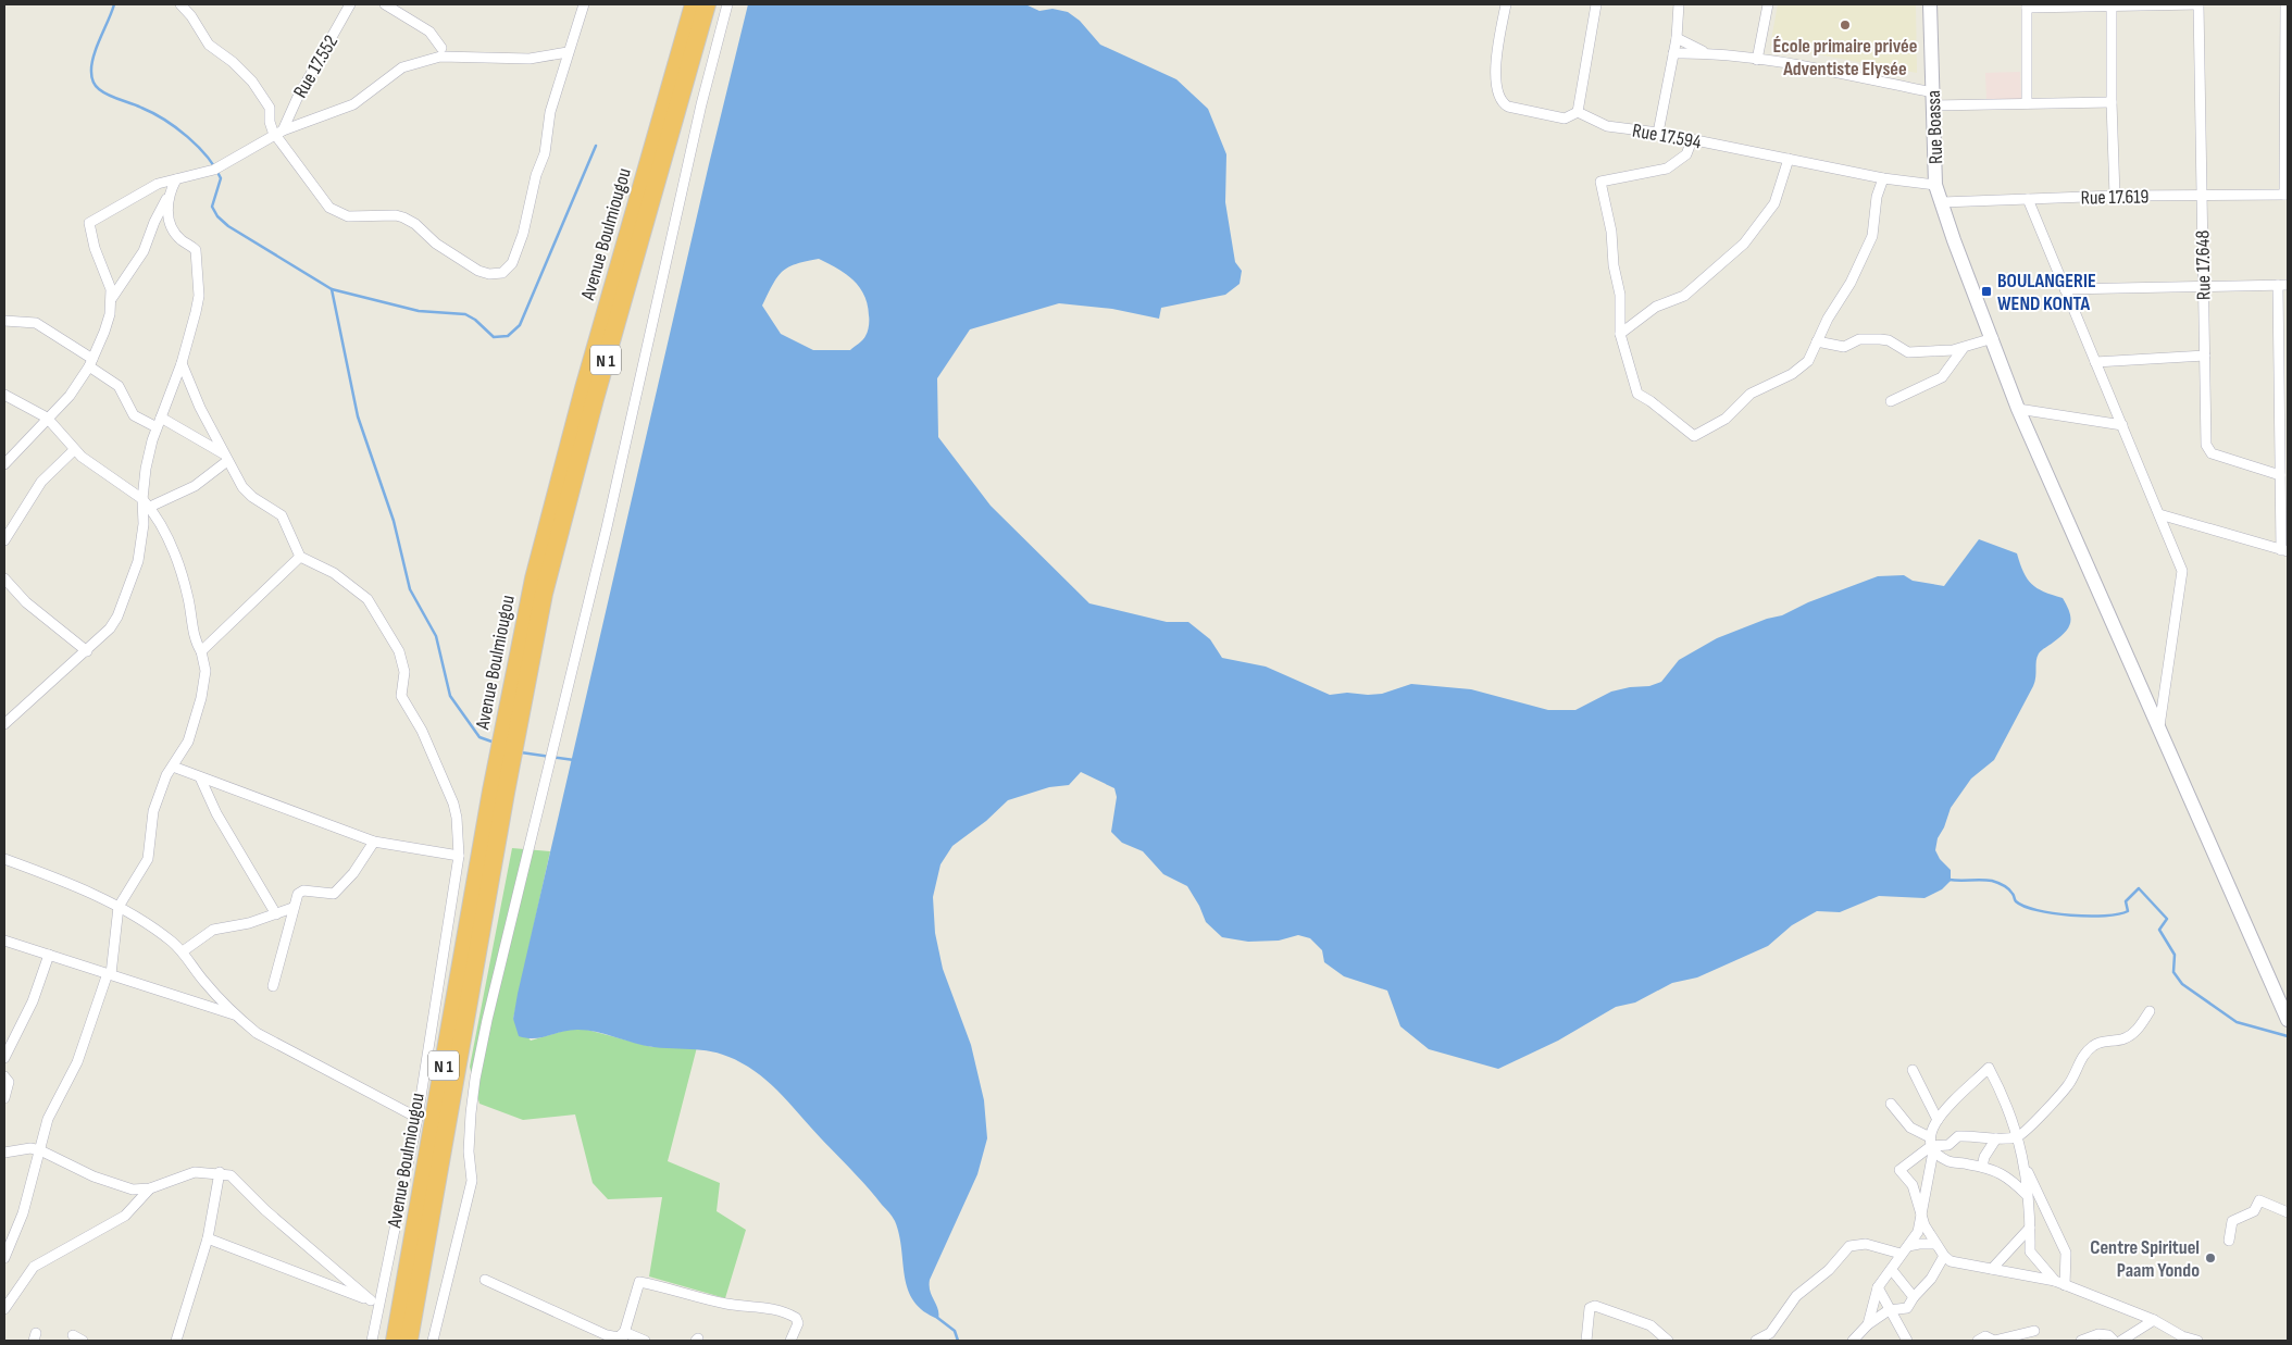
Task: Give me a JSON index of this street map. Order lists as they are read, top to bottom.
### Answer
{
  "streets": {
    "highway": ["Avenue Boulmiougou", "N 1"],
    "street": [
      "Rue 17.552",
      "Rue Boassa",
      "Rue 17.594",
      "Rue 17.619",
      "Rue 17.648"
    ]
  },
  "crossings": [
    ["Rue Boassa", "Rue 17.594"],
    ["Rue Boassa", "Rue 17.619"],
    ["Rue 17.619", "Rue 17.648"]
  ],
  "places": {
    "other": ["École primaire privée Adventiste Elysée", "Centre Spirituel Paam Yondo"],
    "transit": ["BOULANGERIE WEND KONTA"]
  }
}
